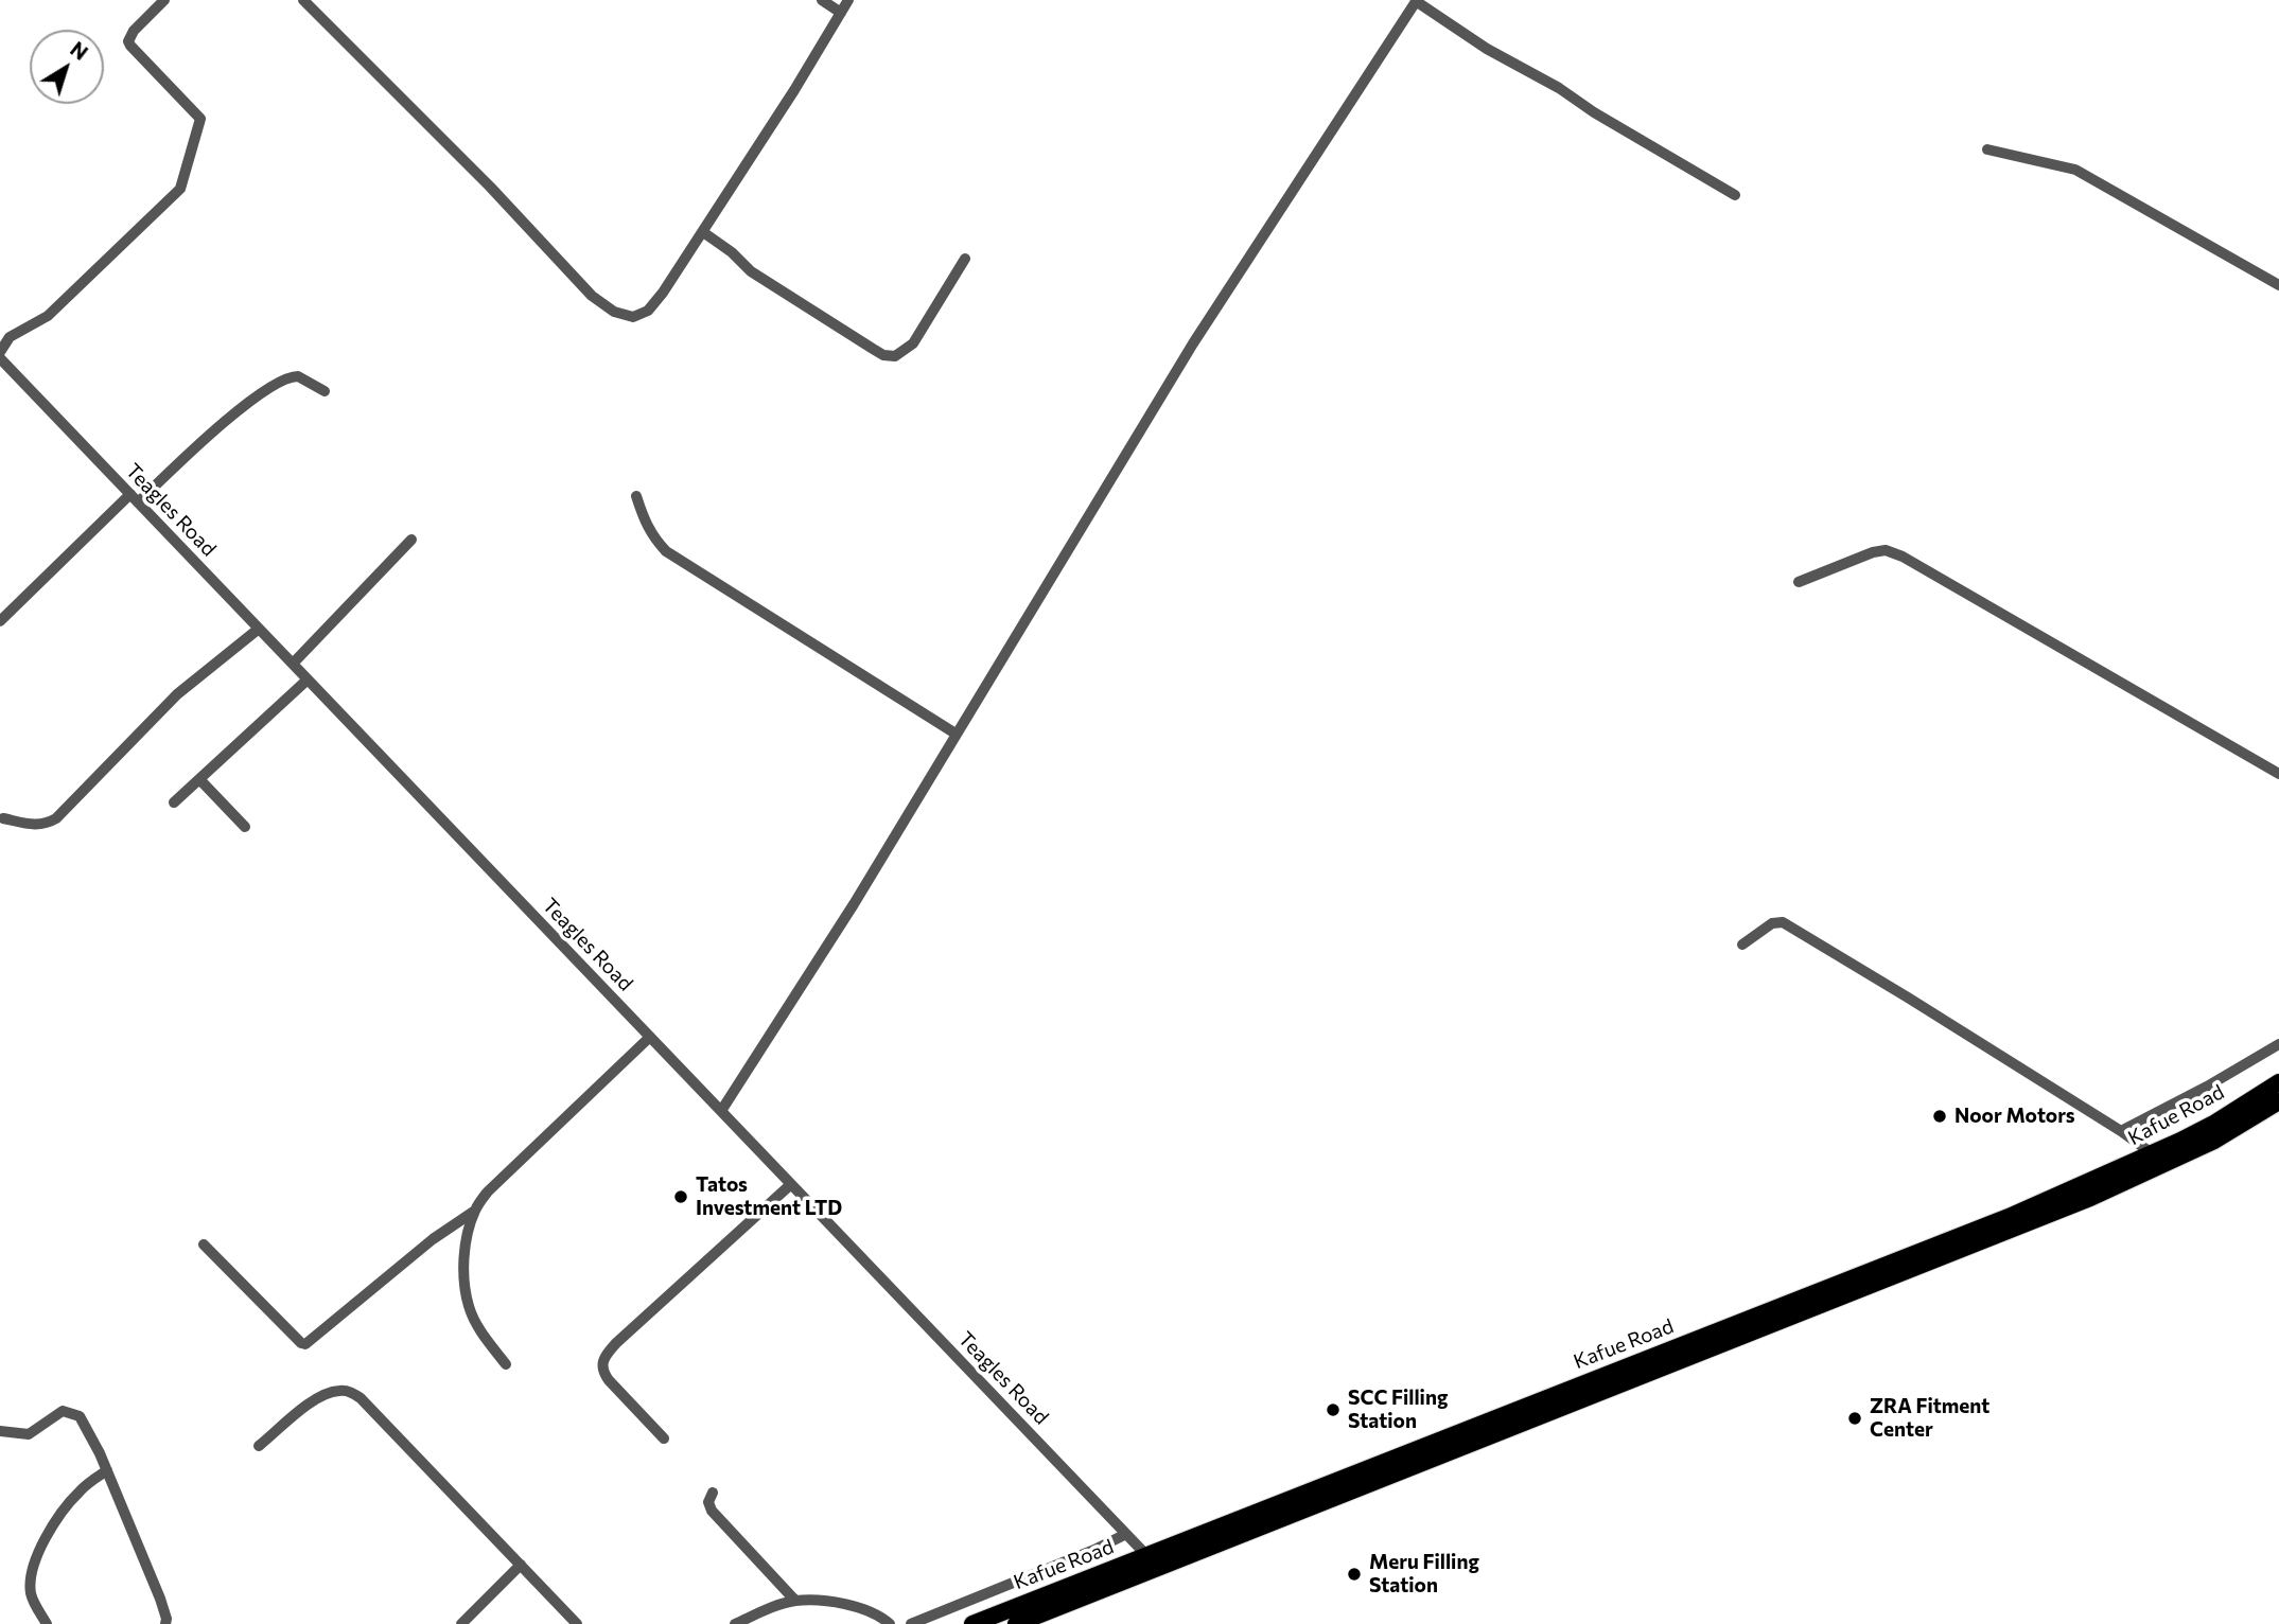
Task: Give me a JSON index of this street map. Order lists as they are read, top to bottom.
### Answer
{
  "streets": {
    "main road": ["Kafue Road"],
    "street": ["Teagles Road"]
  },
  "crossings": [
    ["Teagles Road", "Kafue Road"]
  ],
  "places": [
    "Noor Motors",
    "Tatos Investment LTD",
    "SCC Filling Station",
    "ZRA Fitment Center",
    "Meru Filling Station"
  ],
  "north": "top right"
}
